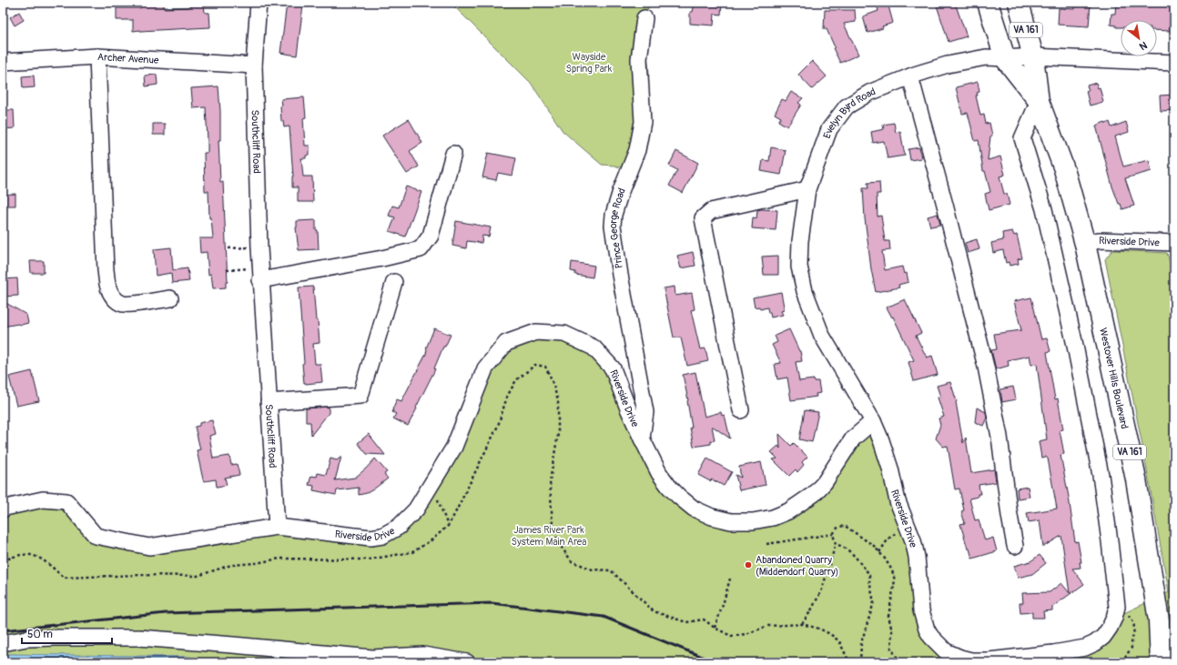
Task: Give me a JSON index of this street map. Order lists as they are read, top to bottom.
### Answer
{
  "streets": {
    "main road": ["VA 161", "Westover Hills Boulevard"],
    "street": [
      "Archer Avenue",
      "Evelyn Byrd Road",
      "Southcliff Road",
      "Prince George Road",
      "Riverside Drive"
    ]
  },
  "crossings": [
    ["Archer Avenue", "Southcliff Road"],
    ["Evelyn Byrd Road", "Riverside Drive"],
    ["Evelyn Byrd Road", "Westover Hills Boulevard"],
    ["Southcliff Road", "Riverside Drive"],
    ["Prince George Road", "Riverside Drive"],
    ["Riverside Drive", "Westover Hills Boulevard"]
  ],
  "parks": ["Wayside Spring Park", "James River Park System Main Area"],
  "places": ["Abandoned Quarry (Middendorf Quarry)"],
  "scale_bar": "50 m",
  "north": "bottom right"
}
